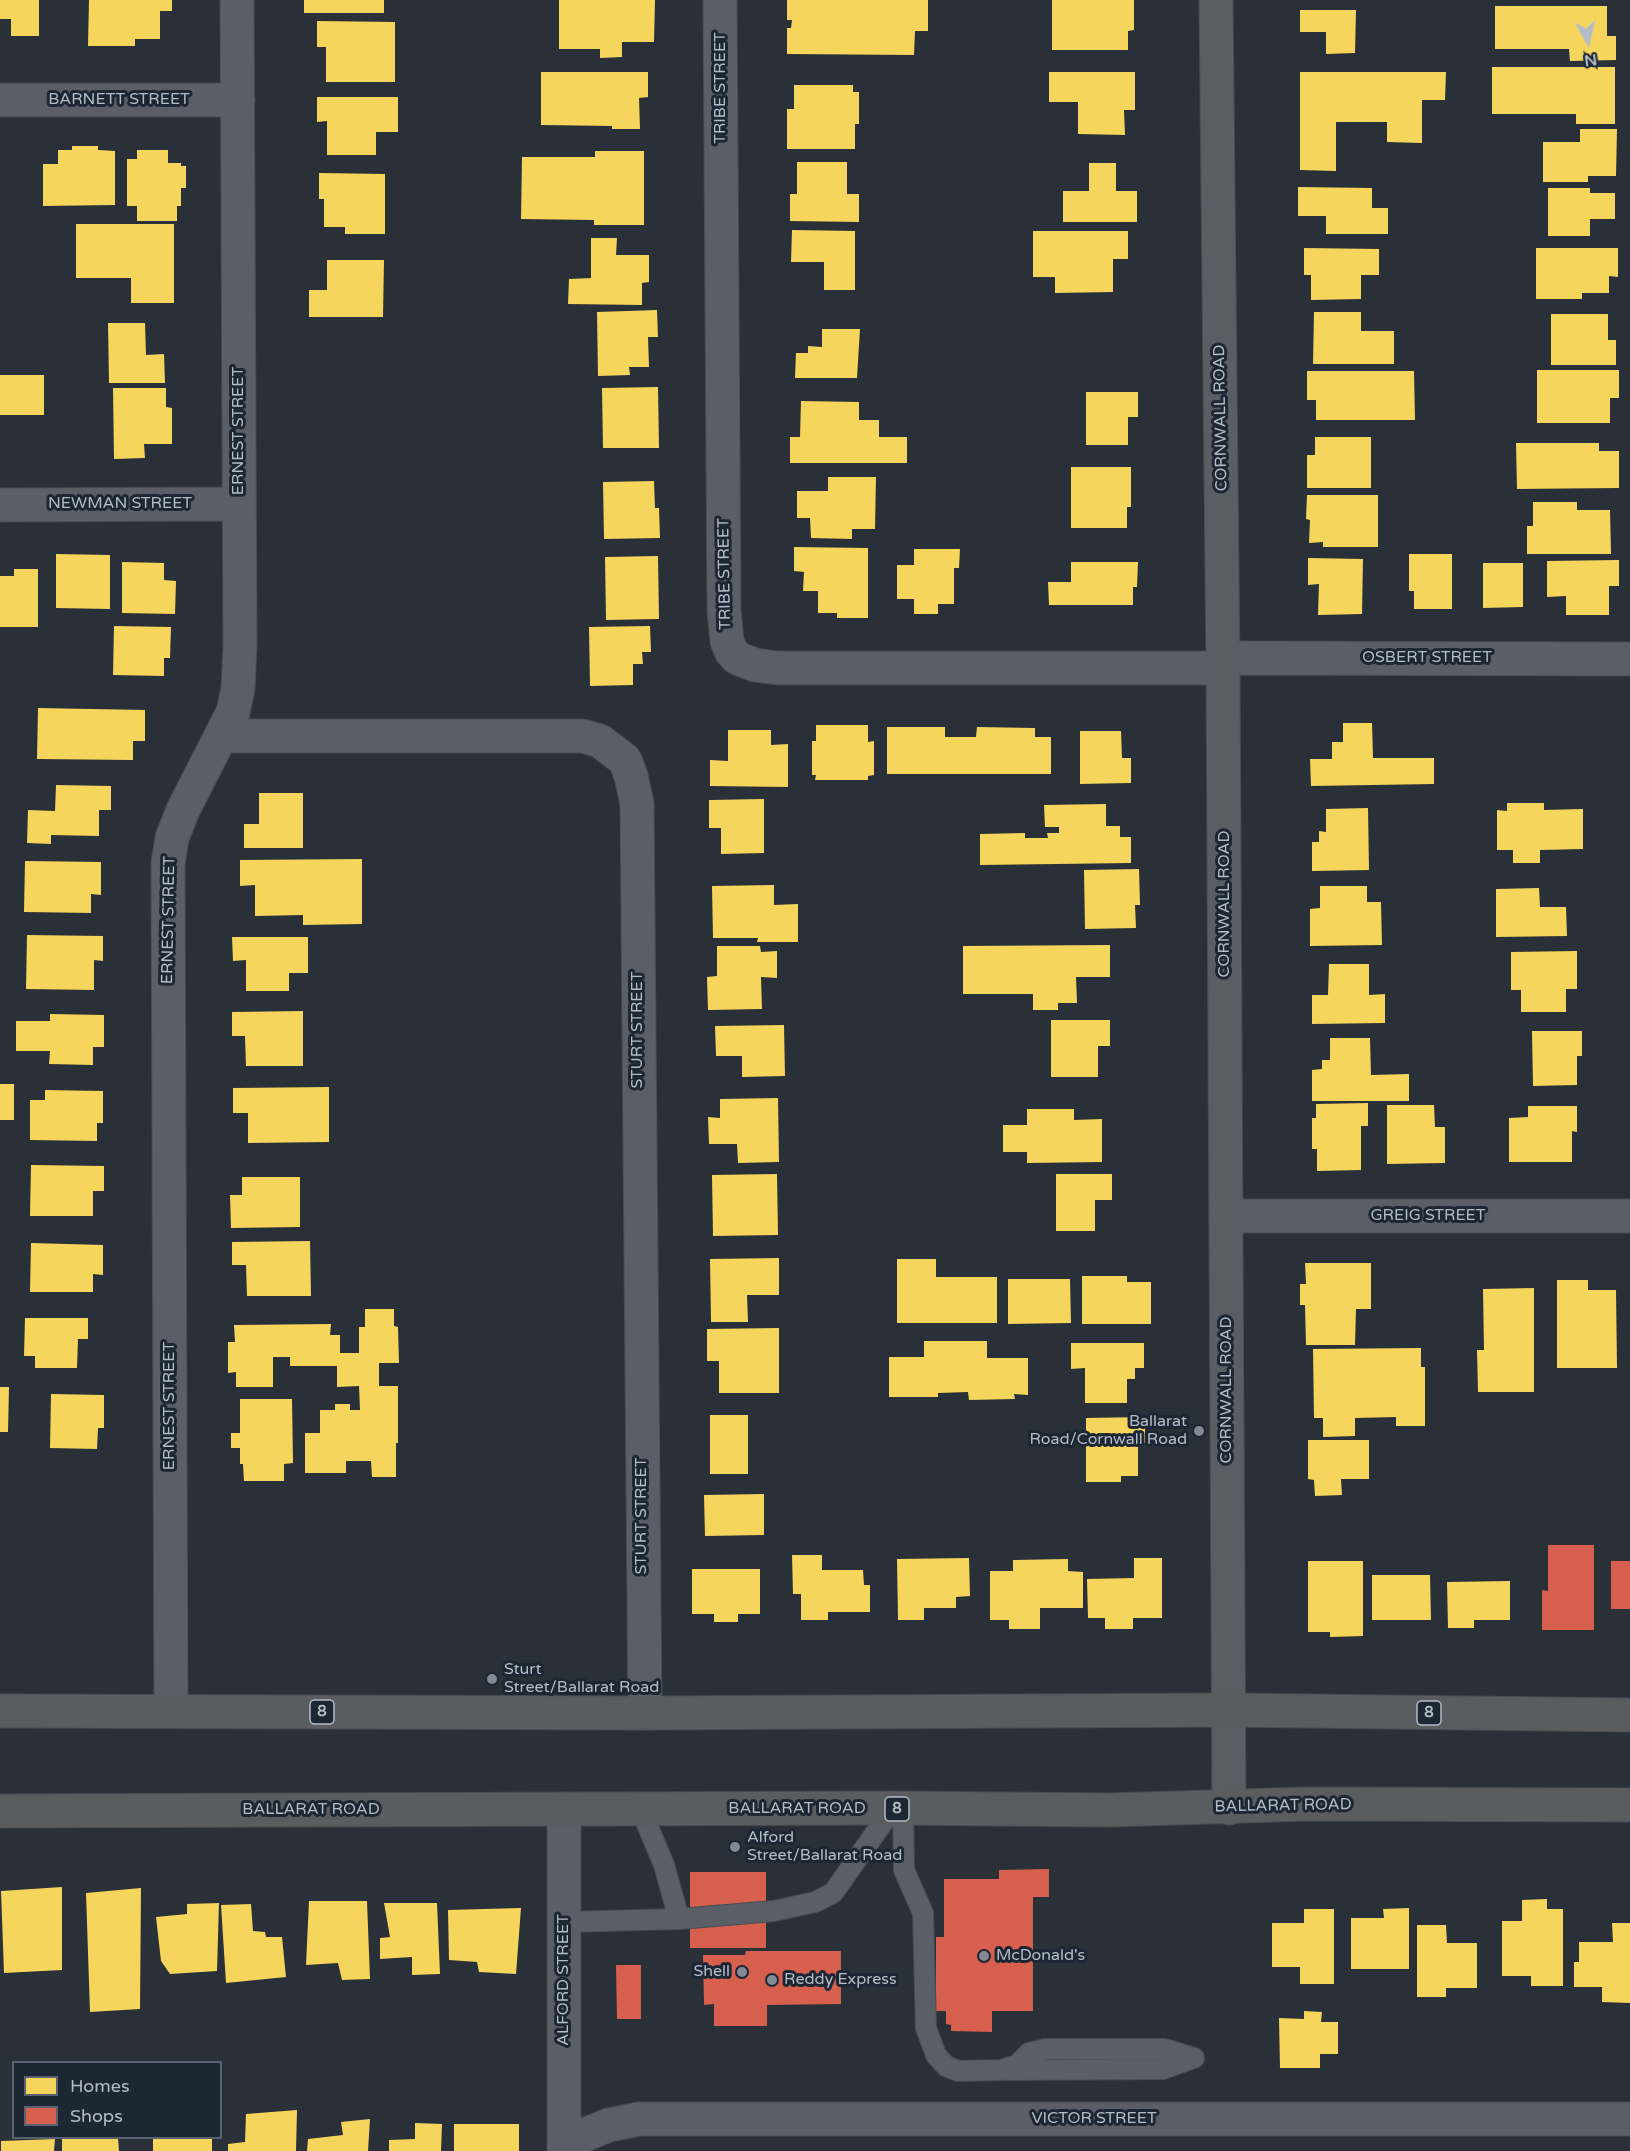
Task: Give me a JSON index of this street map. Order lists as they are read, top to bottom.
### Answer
{
  "streets": {
    "highway": ["8", "BALLARAT ROAD"],
    "street": [
      "TRIBE STREET",
      "BARNETT STREET",
      "CORNWALL ROAD",
      "ERNEST STREET",
      "NEWMAN STREET",
      "OSBERT STREET",
      "STURT STREET",
      "GREIG STREET",
      "ALFORD STREET",
      "VICTOR STREET"
    ]
  },
  "crossings": [
    ["TRIBE STREET", "CORNWALL ROAD"],
    ["TRIBE STREET", "OSBERT STREET"],
    ["BARNETT STREET", "ERNEST STREET"],
    ["CORNWALL ROAD", "OSBERT STREET"],
    ["CORNWALL ROAD", "GREIG STREET"],
    ["CORNWALL ROAD", "8"],
    ["CORNWALL ROAD", "BALLARAT ROAD"],
    ["ERNEST STREET", "NEWMAN STREET"],
    ["ERNEST STREET", "STURT STREET"],
    ["ERNEST STREET", "8"],
    ["STURT STREET", "8"],
    ["BALLARAT ROAD", "ALFORD STREET"],
    ["ALFORD STREET", "VICTOR STREET"]
  ],
  "places": [
    "Ballarat Road/Cornwall Road",
    "Sturt Street/Ballarat Road",
    "Alford Street/Ballarat Road",
    "McDonald's",
    "Shell",
    "Reddy Express"
  ],
  "legend": ["Homes", "Shops"],
  "north": "bottom"
}
